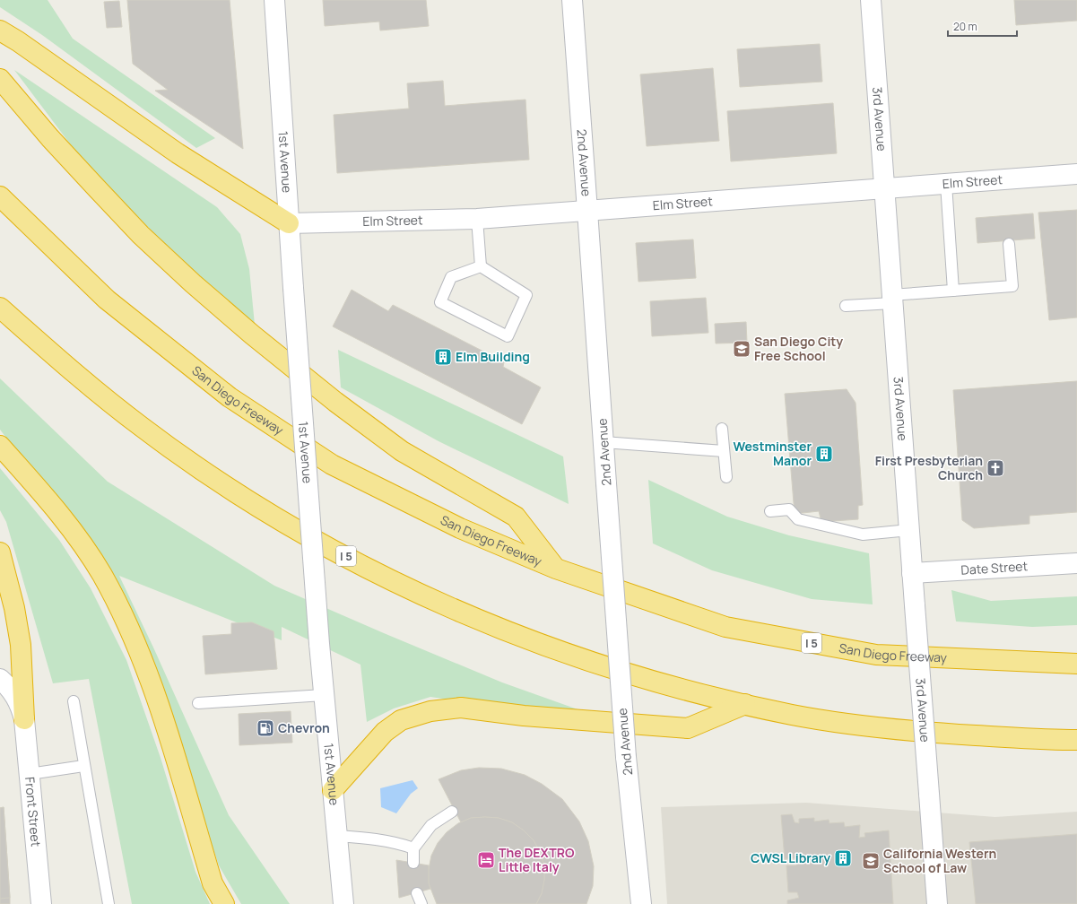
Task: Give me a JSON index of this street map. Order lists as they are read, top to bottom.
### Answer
{
  "streets": {
    "highway": ["San Diego Freeway", "I 5"],
    "street": [
      "3rd Avenue",
      "1st Avenue",
      "2nd Avenue",
      "Elm Street",
      "Date Street",
      "Front Street"
    ]
  },
  "crossings": [
    ["3rd Avenue", "Elm Street"],
    ["3rd Avenue", "Date Street"],
    ["1st Avenue", "Elm Street"],
    ["2nd Avenue", "Elm Street"]
  ],
  "places": {
    "school or university": ["San Diego City Free School", "California Western School of Law"],
    "building": ["Elm Building", "Westminster Manor", "CWSL Library"],
    "church": ["First Presbyterian Church"],
    "fuel station": ["Chevron"],
    "hotel": ["The DEXTRO Little Italy"]
  },
  "scale_bar": "20 m"
}
